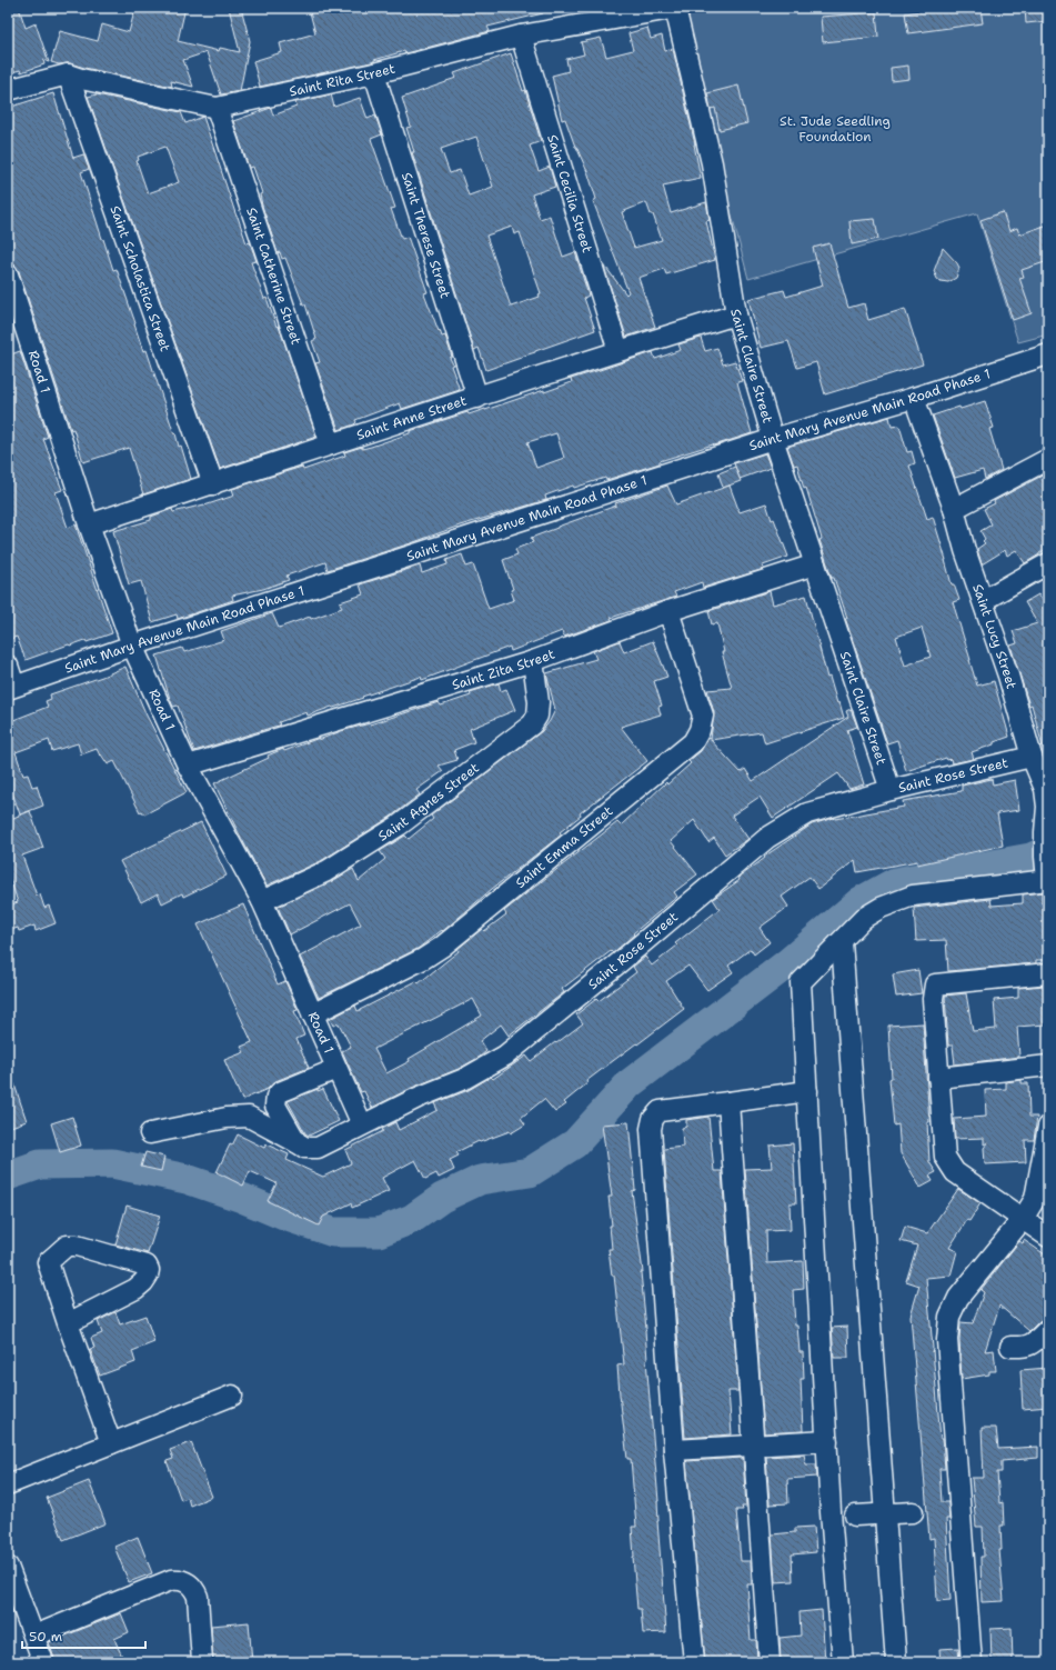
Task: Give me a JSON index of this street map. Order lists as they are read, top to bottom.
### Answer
{
  "streets": {
    "street": [
      "Saint Rita Street",
      "Saint Cecilia Street",
      "Saint Therese Street",
      "Saint Catherine Street",
      "Saint Scholastica Street",
      "Saint Claire Street",
      "Road 1",
      "Saint Mary Avenue Main Road Phase 1",
      "Saint Anne Street",
      "Saint Lucy Street",
      "Saint Zita Street",
      "Saint Rose Street",
      "Saint Agnes Street",
      "Saint Emma Street"
    ]
  },
  "crossings": [
    ["Saint Rita Street", "Saint Cecilia Street"],
    ["Saint Rita Street", "Saint Therese Street"],
    ["Saint Rita Street", "Saint Catherine Street"],
    ["Saint Rita Street", "Saint Scholastica Street"],
    ["Saint Rita Street", "Saint Claire Street"],
    ["Saint Cecilia Street", "Saint Anne Street"],
    ["Saint Therese Street", "Saint Anne Street"],
    ["Saint Catherine Street", "Saint Anne Street"],
    ["Saint Scholastica Street", "Saint Anne Street"],
    ["Saint Claire Street", "Saint Mary Avenue Main Road Phase 1"],
    ["Saint Claire Street", "Saint Anne Street"],
    ["Saint Claire Street", "Saint Zita Street"],
    ["Saint Claire Street", "Saint Rose Street"],
    ["Road 1", "Saint Mary Avenue Main Road Phase 1"],
    ["Road 1", "Saint Anne Street"],
    ["Road 1", "Saint Zita Street"],
    ["Road 1", "Saint Rose Street"],
    ["Road 1", "Saint Agnes Street"],
    ["Road 1", "Saint Emma Street"],
    ["Saint Mary Avenue Main Road Phase 1", "Saint Lucy Street"],
    ["Saint Lucy Street", "Saint Rose Street"],
    ["Saint Zita Street", "Saint Agnes Street"],
    ["Saint Zita Street", "Saint Emma Street"]
  ],
  "parks": ["St. Jude Seedling Foundation"],
  "scale_bar": "50 m"
}
